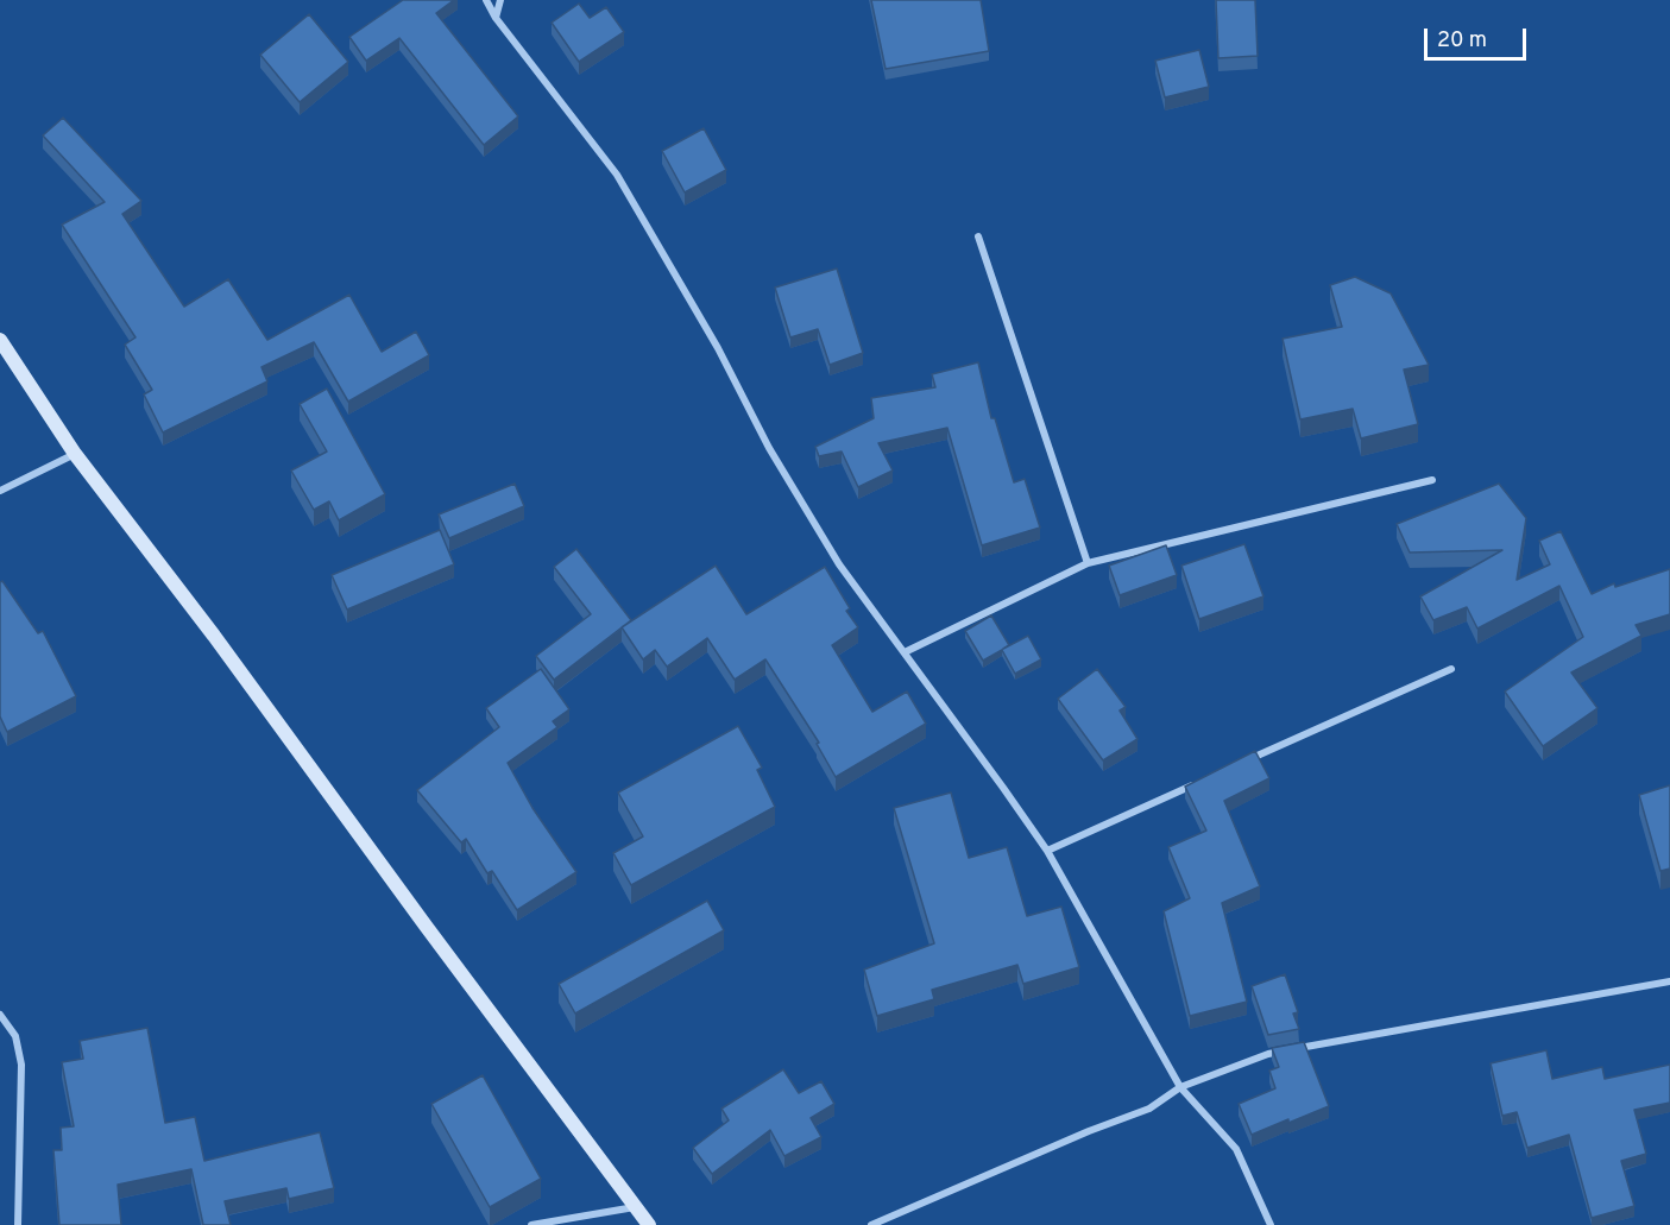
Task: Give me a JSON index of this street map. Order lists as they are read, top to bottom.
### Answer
{
  "scale_bar": "20 m"
}
